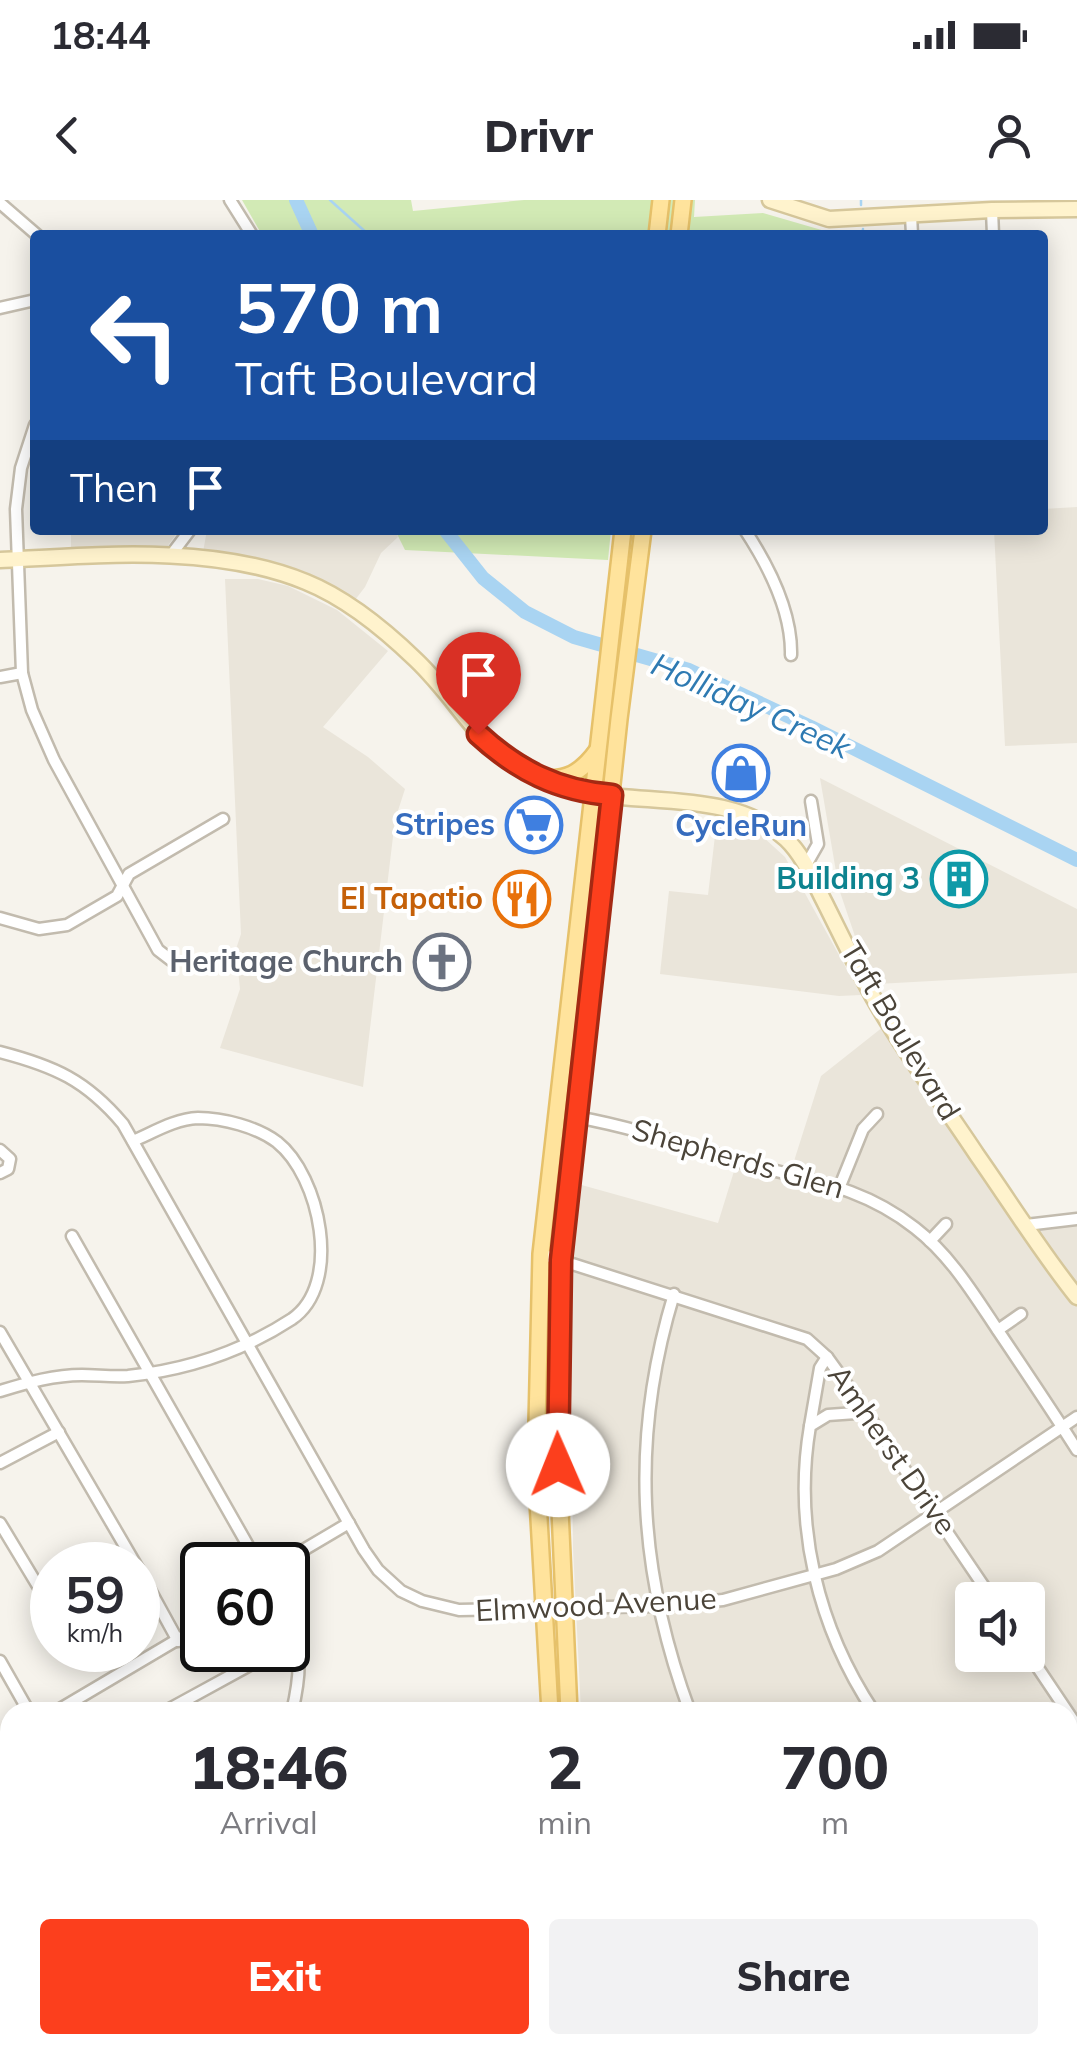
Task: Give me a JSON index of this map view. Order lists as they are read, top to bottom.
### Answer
{
  "streets": {
    "street": [
      "Taft Boulevard",
      "Shepherds Glen",
      "Amherst Drive",
      "Elmwood Avenue"
    ]
  },
  "crossings": [
    ["Shepherds Glen", "Elmwood Avenue"],
    ["Amherst Drive", "Elmwood Avenue"]
  ],
  "water": ["Holliday Creek"],
  "places": {
    "shop": ["CycleRun"],
    "supermarket": ["Stripes"],
    "building": ["Building 3"],
    "restaurant": ["El Tapatio"],
    "church": ["Heritage Church"]
  },
  "page": {
    "status": "18:44",
    "header": "Drivr",
    "turn": ["570 m", "Taft Boulevard"],
    "then": "Then",
    "speed": "59 km/h",
    "limit": "60",
    "eta": [
      "18:46",
      "Arrival",
      "2",
      "min",
      "700",
      "m"
    ],
    "buttons": ["Exit", "Share"]
  }
}
